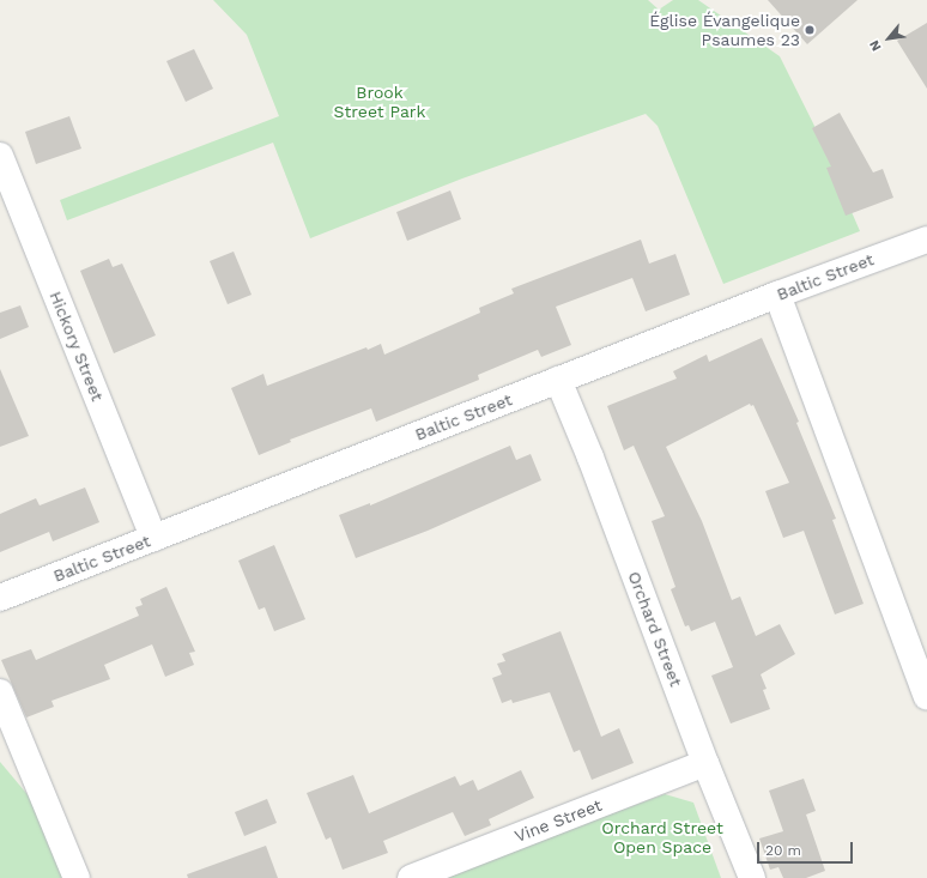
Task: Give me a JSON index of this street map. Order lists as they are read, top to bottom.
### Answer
{
  "streets": {
    "street": [
      "Baltic Street",
      "Hickory Street",
      "Orchard Street",
      "Vine Street"
    ]
  },
  "crossings": [
    ["Baltic Street", "Hickory Street"],
    ["Baltic Street", "Orchard Street"],
    ["Orchard Street", "Vine Street"]
  ],
  "parks": ["Brook Street Park", "Orchard Street Open Space"],
  "places": ["Église Évangelique Psaumes 23"],
  "scale_bar": "20 m",
  "north": "bottom left"
}
